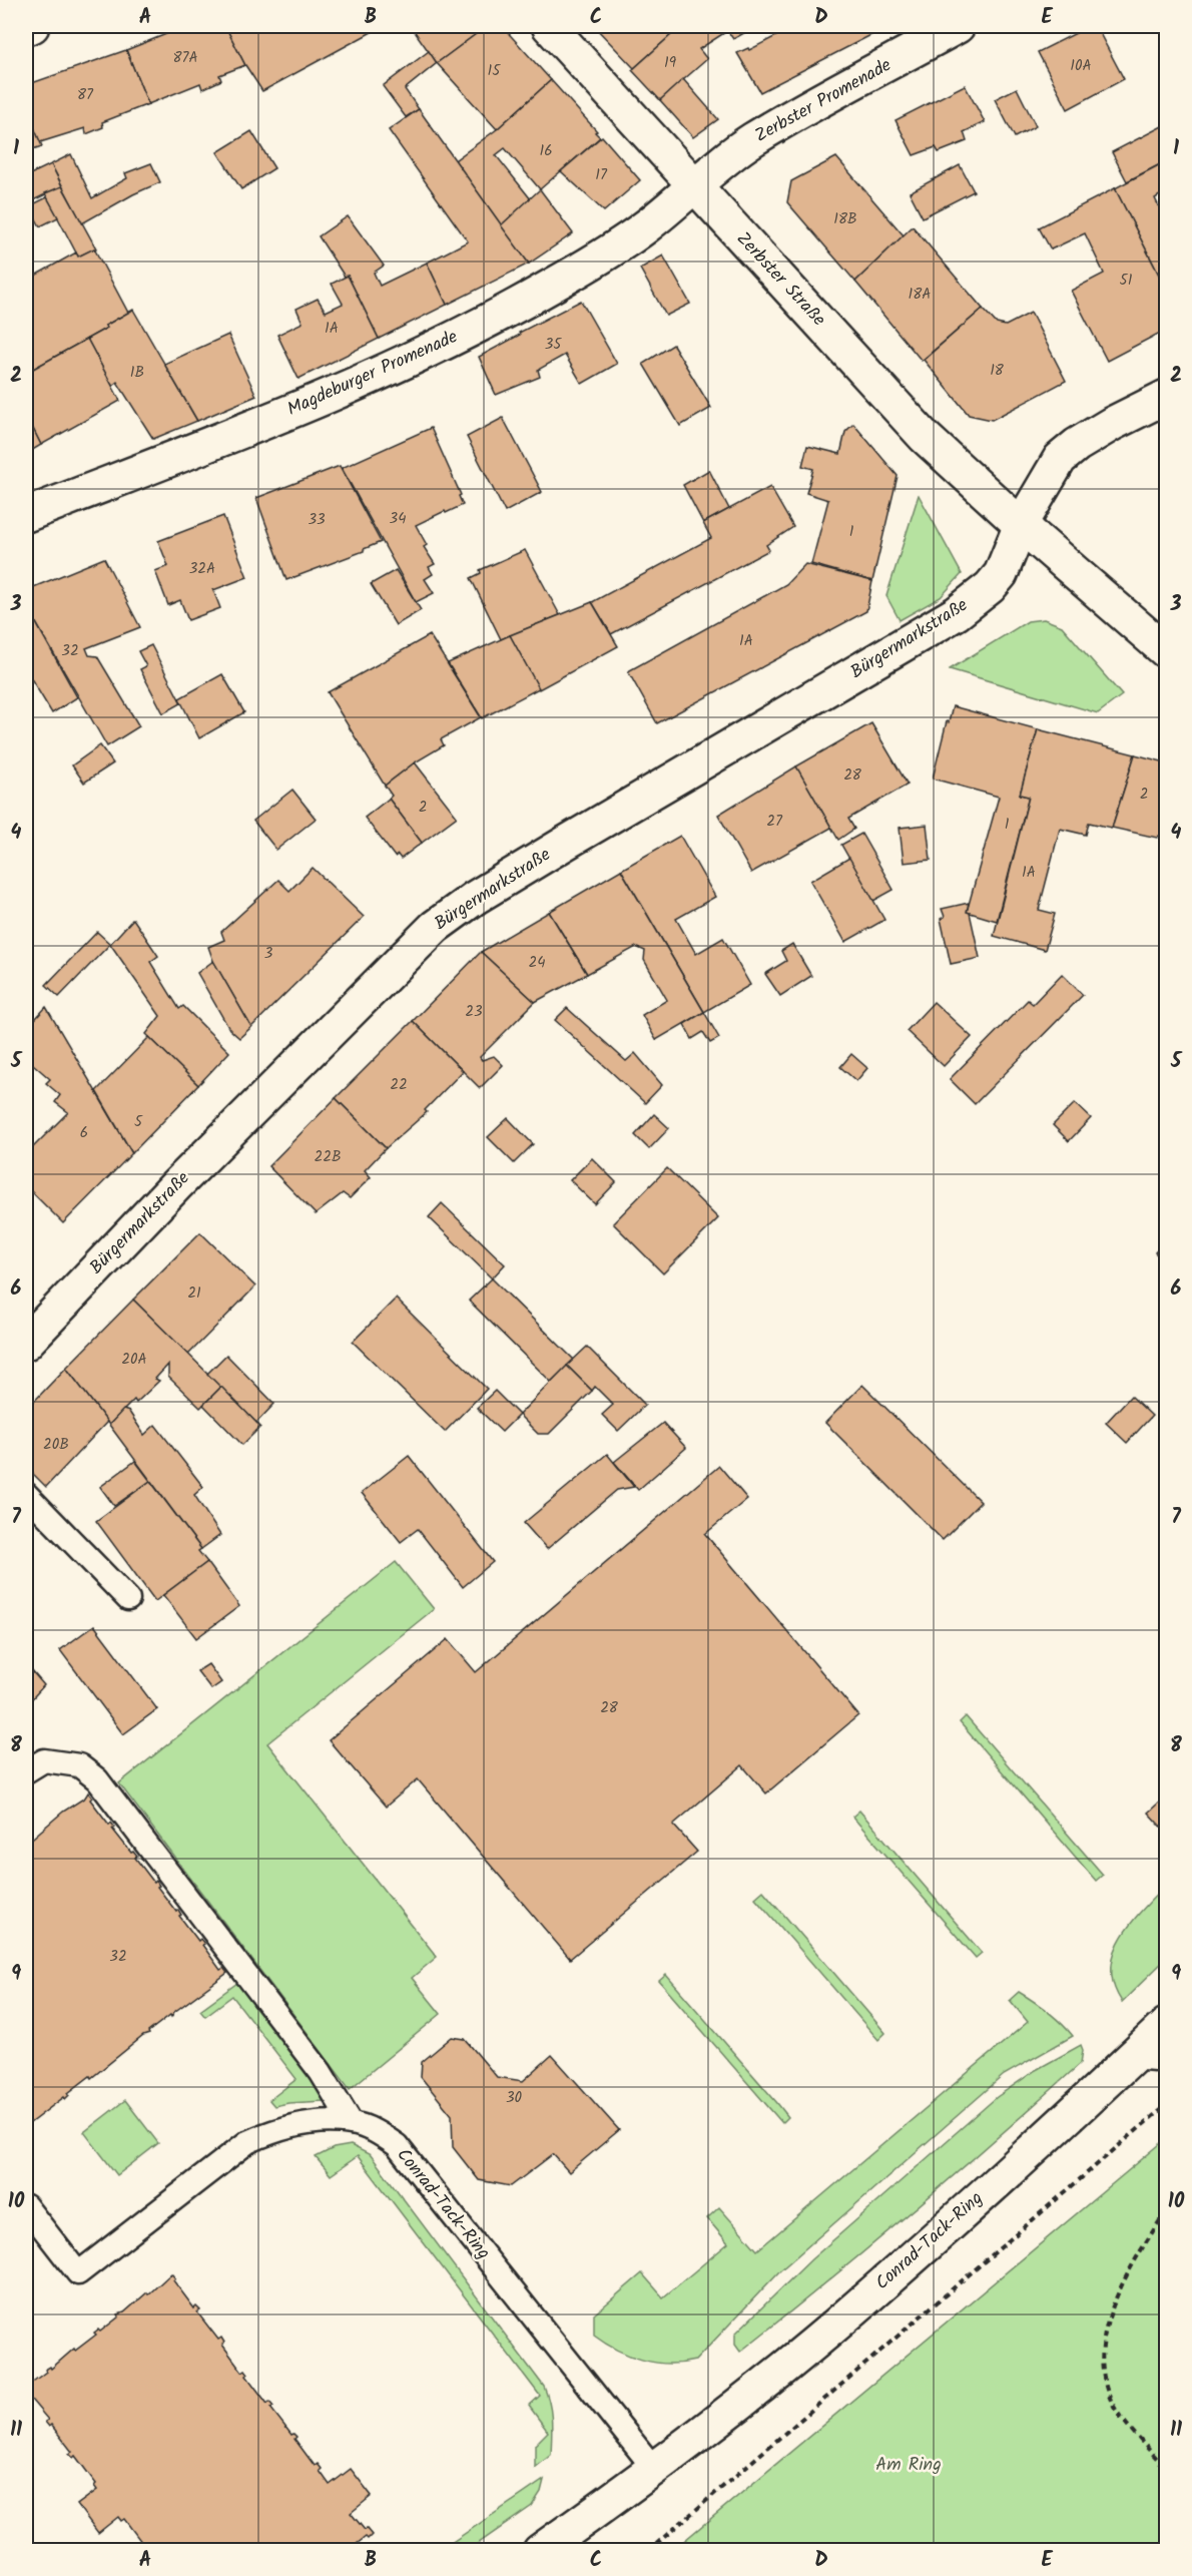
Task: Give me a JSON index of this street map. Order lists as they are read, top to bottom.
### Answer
{
  "streets": {
    "street": [
      "Zerbster Promenade",
      "Zerbster Straße",
      "Magdeburger Promenade",
      "Bürgermarkstraße",
      "Conrad-Tack-Ring"
    ]
  },
  "crossings": [
    ["Zerbster Promenade", "Zerbster Straße"],
    ["Zerbster Promenade", "Magdeburger Promenade"],
    ["Zerbster Straße", "Magdeburger Promenade"],
    ["Zerbster Straße", "Bürgermarkstraße"]
  ],
  "parks": ["Am Ring"],
  "house_numbers": [
    "87A",
    "19",
    "10A",
    "15",
    "87",
    "16",
    "17",
    "18B",
    "51",
    "18A",
    "1A",
    "35",
    "18",
    "1B",
    "34",
    "33",
    "1",
    "32A",
    "1A",
    "32",
    "28",
    "2",
    "2",
    "27",
    "1",
    "1A",
    "3",
    "24",
    "23",
    "22",
    "5",
    "6",
    "22B",
    "21",
    "20A",
    "20B",
    "28",
    "32",
    "30"
  ],
  "grid": {
    "columns": [
      "A",
      "B",
      "C",
      "D",
      "E"
    ],
    "rows": [
      "1",
      "2",
      "3",
      "4",
      "5",
      "6",
      "7",
      "8",
      "9",
      "10",
      "11"
    ]
  }
}
